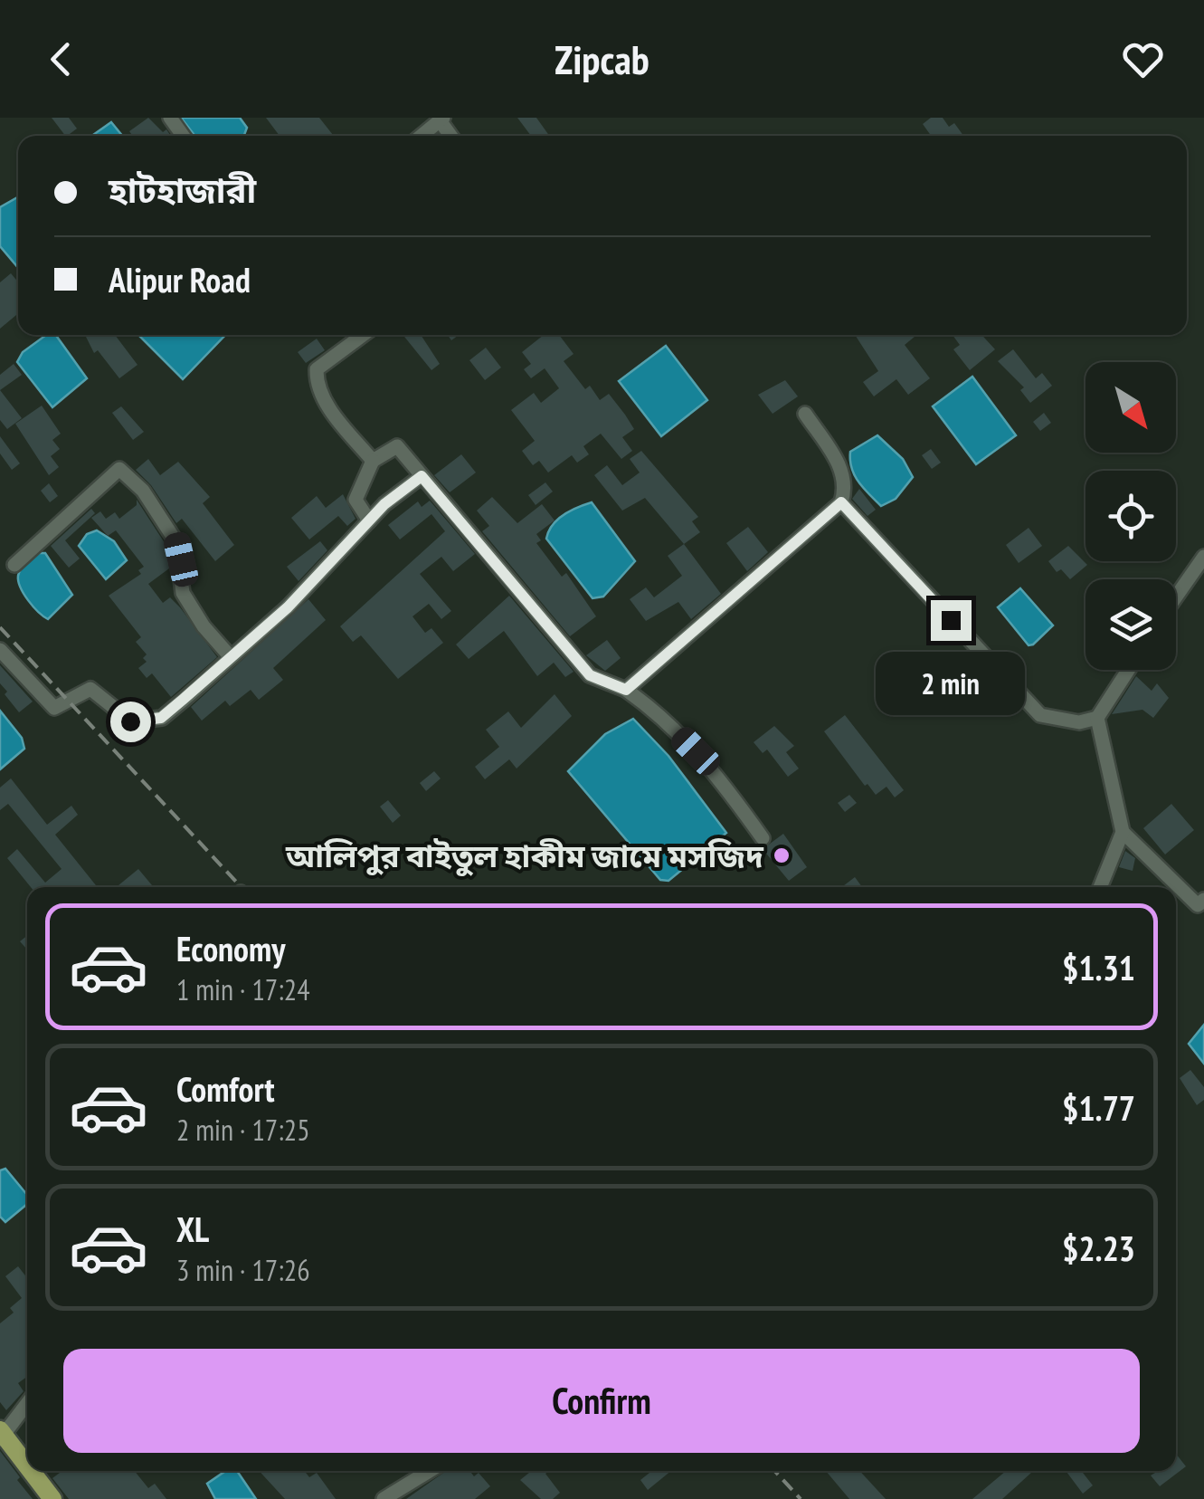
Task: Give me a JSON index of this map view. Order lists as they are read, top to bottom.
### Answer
{
  "places": ["আলিপুর বাইতুল হাকীম জামে মসজিদ"],
  "north": "bottom right",
  "page": {
    "header": "Zipcab",
    "banner": ["হাটহাজারী", "Alipur Road"],
    "bubble": "2 min",
    "list": [
      {
        "name": "Economy",
        "note": "1 min · 17:24",
        "value": "$1.31"
      },
      {
        "name": "Comfort",
        "note": "2 min · 17:25",
        "value": "$1.77"
      },
      {
        "name": "XL",
        "note": "3 min · 17:26",
        "value": "$2.23"
      }
    ],
    "buttons": "Confirm"
  }
}
